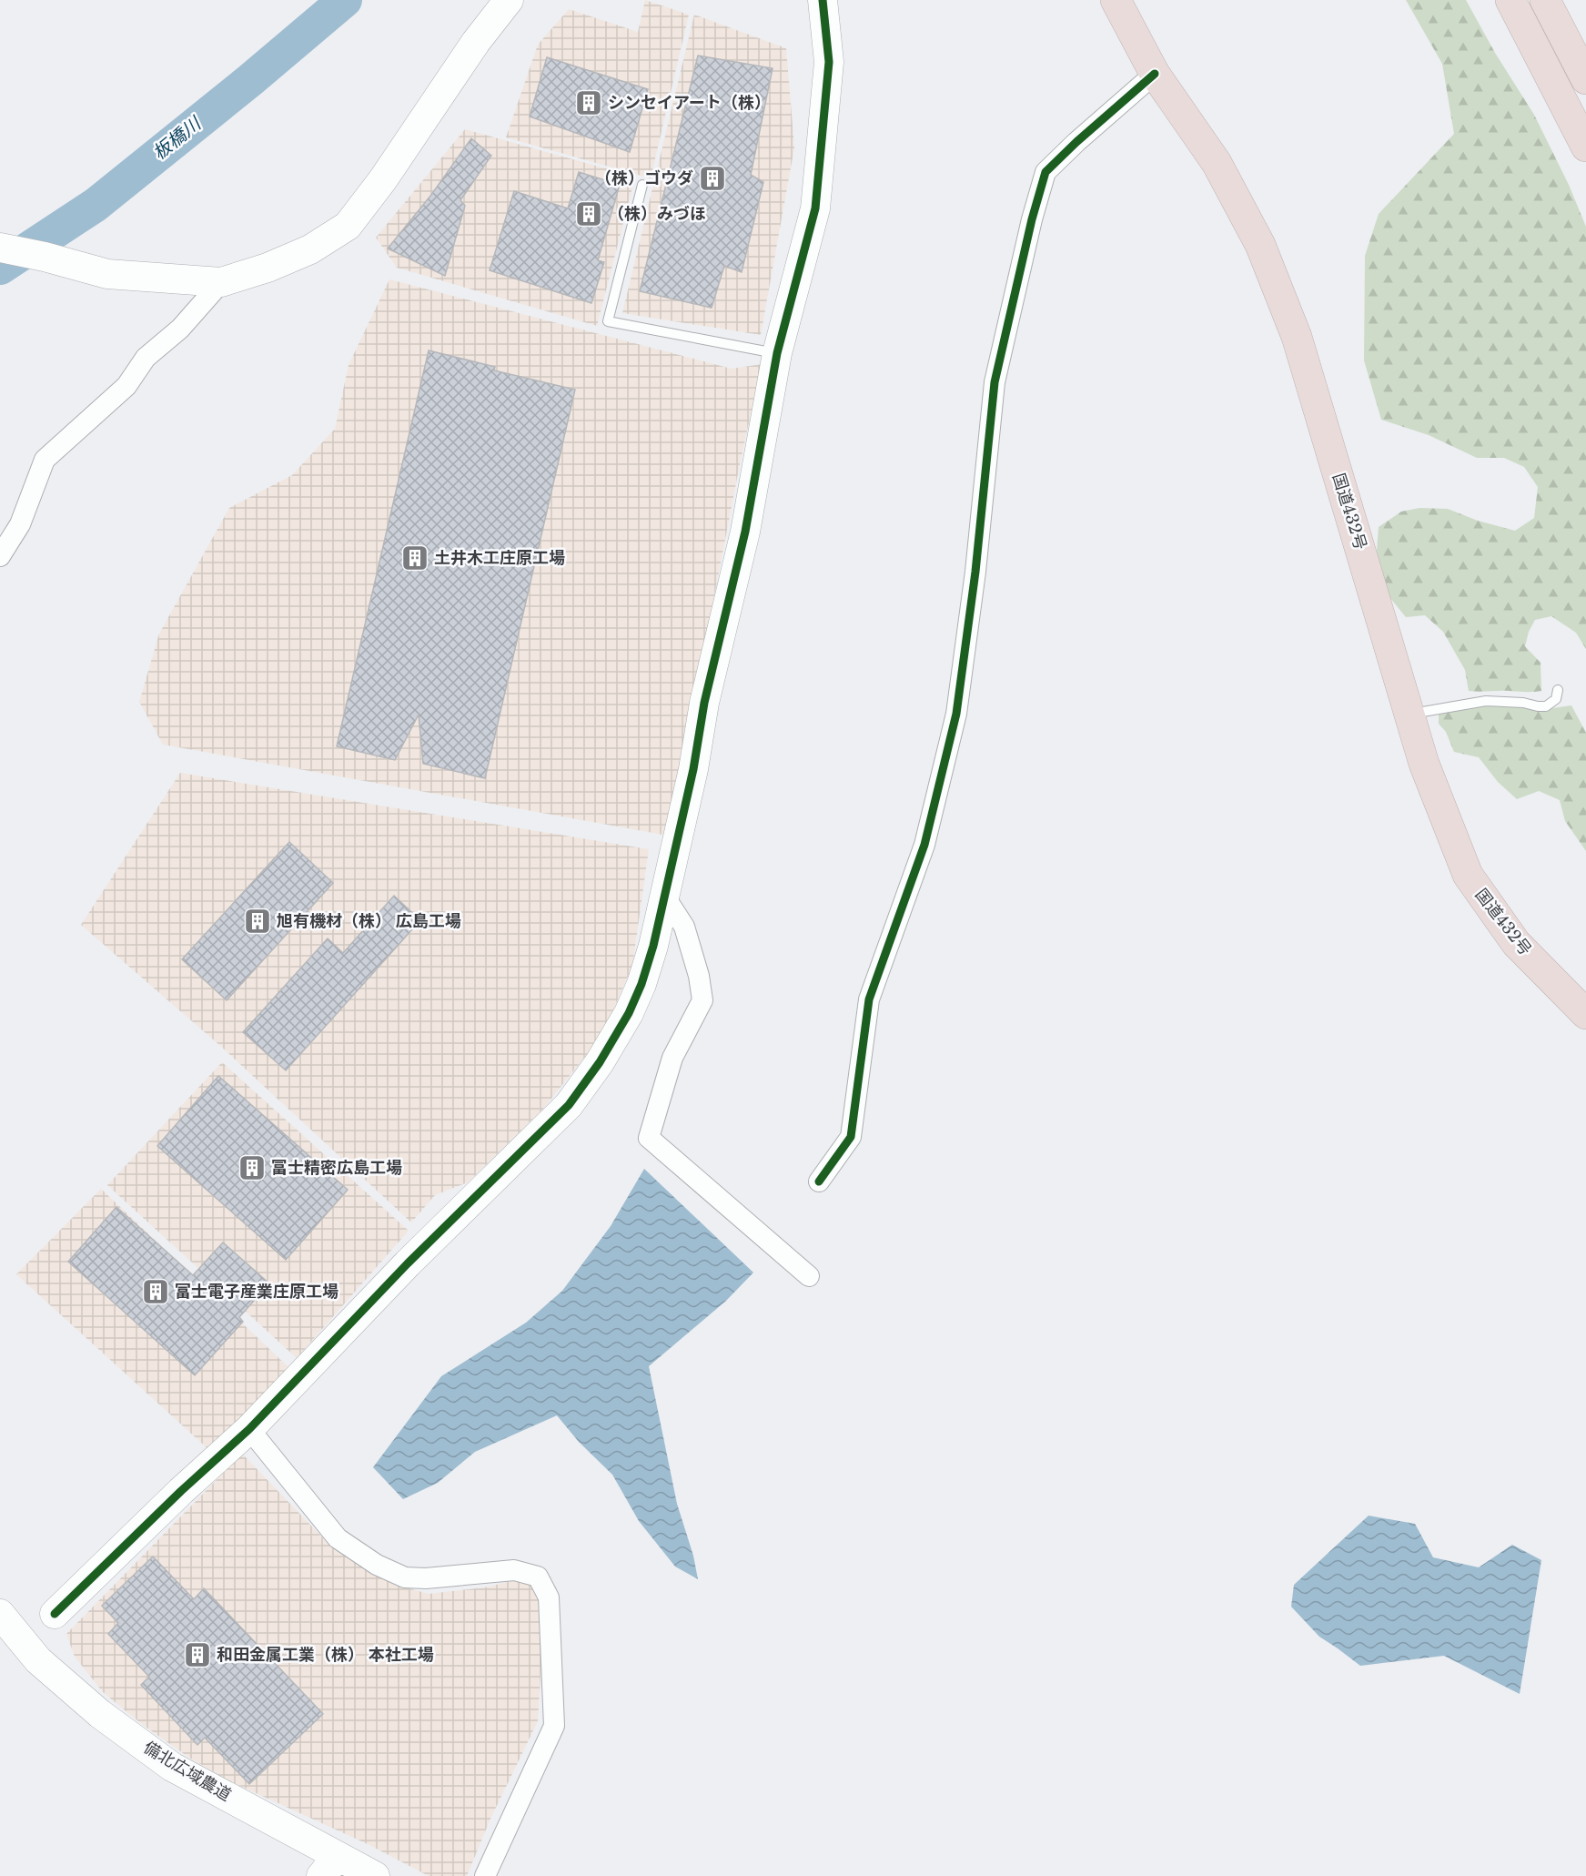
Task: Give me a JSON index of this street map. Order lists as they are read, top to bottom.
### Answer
{
  "streets": {
    "highway": ["国道432号"],
    "street": ["備北広域農道"]
  },
  "water": ["板橋川"],
  "places": {
    "building": [
      "シンセイアート（株）",
      "（株）ゴウダ",
      "（株）みづほ",
      "土井木工庄原工場",
      "旭有機材（株） 広島工場",
      "冨士精密広島工場",
      "富士電子産業庄原工場",
      "和田金属工業（株） 本社工場"
    ]
  }
}
